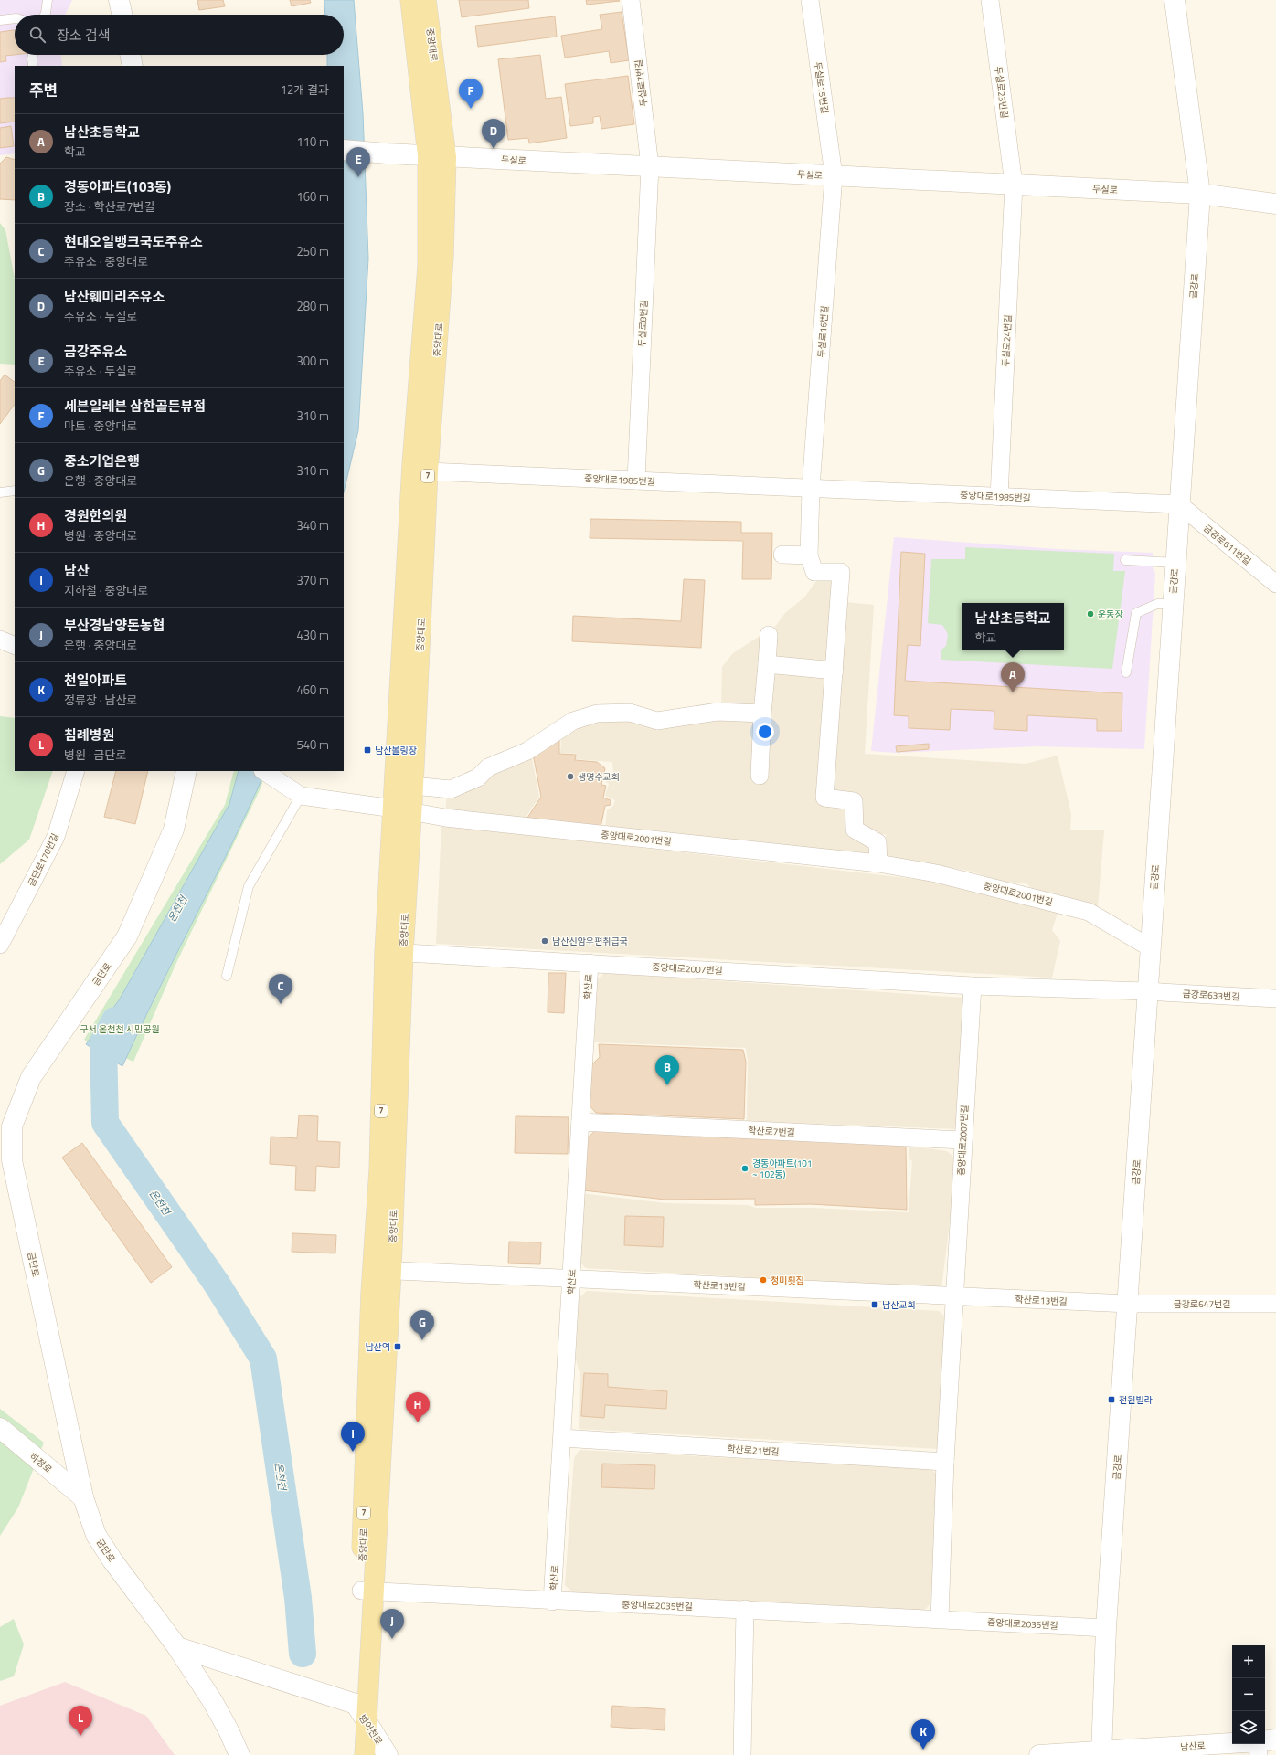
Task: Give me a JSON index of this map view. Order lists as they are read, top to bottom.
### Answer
{
  "streets": {
    "main road": ["중앙대로", "7"],
    "street": [
      "두실로7번길",
      "두실로15번길",
      "두실로23번길",
      "두실로",
      "금강로",
      "두실로8번길",
      "두실로16번길",
      "두실로24번길",
      "중앙대로1985번길",
      "금강로611번길",
      "중앙대로2001번길",
      "금단로170번길",
      "중앙대로2007번길",
      "금단로",
      "학산로",
      "금강로633번길",
      "학산로7번길",
      "학산로13번길",
      "금강로647번길",
      "학산로21번길",
      "하정로",
      "중앙대로2035번길",
      "범어천로",
      "남산로"
    ]
  },
  "crossings": [
    ["중앙대로", "두실로"],
    ["중앙대로", "중앙대로1985번길"],
    ["중앙대로", "중앙대로2001번길"],
    ["중앙대로", "중앙대로2007번길"],
    ["중앙대로", "중앙대로2035번길"],
    ["중앙대로", "범어천로"],
    ["두실로7번길", "두실로"],
    ["두실로7번길", "두실로8번길"],
    ["두실로15번길", "두실로"],
    ["두실로15번길", "두실로16번길"],
    ["두실로23번길", "두실로"],
    ["두실로23번길", "두실로24번길"],
    ["두실로", "금강로"],
    ["두실로", "두실로8번길"],
    ["두실로", "두실로16번길"],
    ["두실로", "두실로24번길"],
    ["금강로", "중앙대로1985번길"],
    ["금강로", "금강로611번길"],
    ["금강로", "중앙대로2001번길"],
    ["금강로", "중앙대로2007번길"],
    ["금강로", "금강로633번길"],
    ["금강로", "학산로13번길"],
    ["금강로", "금강로647번길"],
    ["금강로", "중앙대로2035번길"],
    ["금강로", "남산로"],
    ["두실로8번길", "중앙대로1985번길"],
    ["두실로16번길", "중앙대로1985번길"],
    ["두실로24번길", "중앙대로1985번길"],
    ["중앙대로1985번길", "금강로611번길"],
    ["중앙대로2007번길", "학산로"],
    ["중앙대로2007번길", "금강로633번길"],
    ["중앙대로2007번길", "학산로7번길"],
    ["중앙대로2007번길", "학산로13번길"],
    ["금단로", "하정로"],
    ["학산로", "학산로7번길"],
    ["학산로", "학산로13번길"],
    ["학산로", "학산로21번길"],
    ["학산로", "중앙대로2035번길"],
    ["학산로13번길", "금강로647번길"]
  ],
  "water": ["온천천"],
  "parks": ["구서 온천천 시민공원"],
  "places": {
    "other": [
      "운동장",
      "생명수교회",
      "남산신암우편취급국",
      "경동아파트(101 ~ 102동)",
      "청미횟집"
    ],
    "transit": [
      "남산볼링장",
      "남산교회",
      "남산역",
      "전원빌라"
    ]
  },
  "page": {
    "search": "장소 검색",
    "heading": ["주변", "12개 결과"],
    "pins": [
      "F",
      "D",
      "E",
      "A",
      "C",
      "B",
      "G",
      "H",
      "I",
      "J",
      "L",
      "K"
    ],
    "list": [
      {
        "mark": "A",
        "name": "남산초등학교",
        "note": "학교",
        "value": "110 m"
      },
      {
        "mark": "B",
        "name": "경동아파트(103동)",
        "note": "장소 · 학산로7번길",
        "value": "160 m"
      },
      {
        "mark": "C",
        "name": "현대오일뱅크국도주유소",
        "note": "주유소 · 중앙대로",
        "value": "250 m"
      },
      {
        "mark": "D",
        "name": "남산훼미리주유소",
        "note": "주유소 · 두실로",
        "value": "280 m"
      },
      {
        "mark": "E",
        "name": "금강주유소",
        "note": "주유소 · 두실로",
        "value": "300 m"
      },
      {
        "mark": "F",
        "name": "세븐일레븐 삼한골든뷰점",
        "note": "마트 · 중앙대로",
        "value": "310 m"
      },
      {
        "mark": "G",
        "name": "중소기업은행",
        "note": "은행 · 중앙대로",
        "value": "310 m"
      },
      {
        "mark": "H",
        "name": "경원한의원",
        "note": "병원 · 중앙대로",
        "value": "340 m"
      },
      {
        "mark": "I",
        "name": "남산",
        "note": "지하철 · 중앙대로",
        "value": "370 m"
      },
      {
        "mark": "J",
        "name": "부산경남양돈농협",
        "note": "은행 · 중앙대로",
        "value": "430 m"
      },
      {
        "mark": "K",
        "name": "천일아파트",
        "note": "정류장 · 남산로",
        "value": "460 m"
      },
      {
        "mark": "L",
        "name": "침례병원",
        "note": "병원 · 금단로",
        "value": "540 m"
      }
    ],
    "popup": ["남산초등학교", "학교"],
    "map_buttons": ["+", "−"]
  }
}
